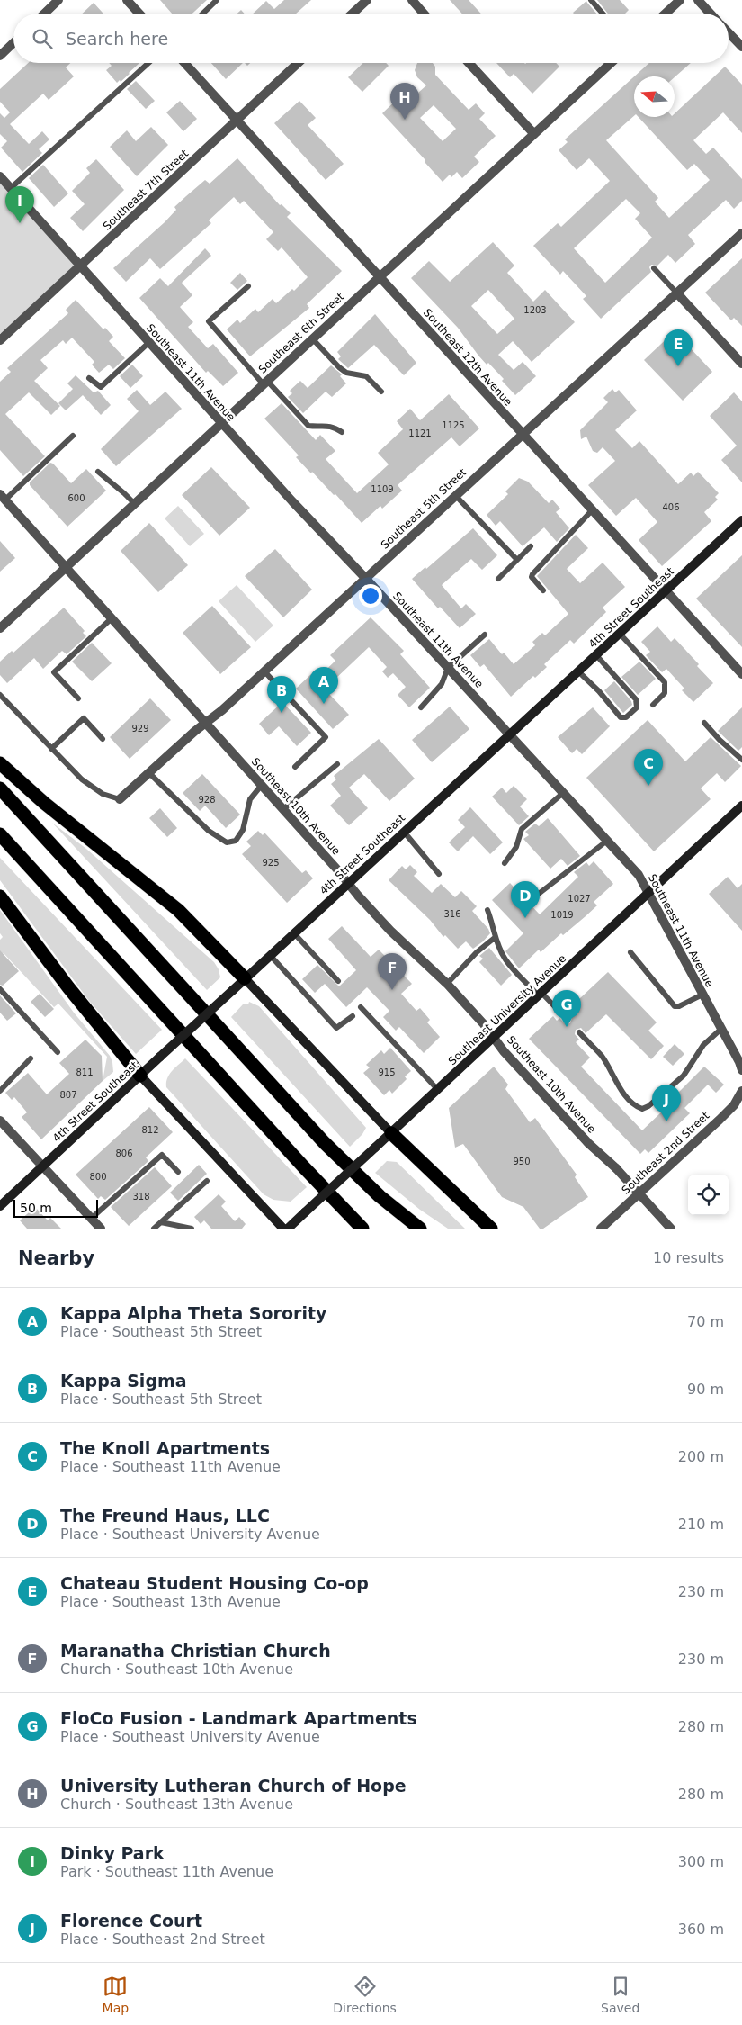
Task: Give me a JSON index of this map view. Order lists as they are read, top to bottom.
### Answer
{
  "streets": {
    "main road": ["4th Street Southeast", "Southeast University Avenue"],
    "street": [
      "Southeast 7th Street",
      "Southeast 6th Street",
      "Southeast 12th Avenue",
      "Southeast 11th Avenue",
      "Southeast 5th Street",
      "Southeast 10th Avenue",
      "Southeast 2nd Street"
    ]
  },
  "crossings": [
    ["Southeast 7th Street", "Southeast 12th Avenue"],
    ["Southeast 7th Street", "Southeast 11th Avenue"],
    ["Southeast 6th Street", "Southeast 12th Avenue"],
    ["Southeast 6th Street", "Southeast 11th Avenue"],
    ["Southeast 6th Street", "Southeast 10th Avenue"],
    ["Southeast 12th Avenue", "Southeast 5th Street"],
    ["Southeast 12th Avenue", "4th Street Southeast"],
    ["Southeast 11th Avenue", "Southeast 5th Street"],
    ["Southeast 11th Avenue", "4th Street Southeast"],
    ["Southeast 11th Avenue", "Southeast University Avenue"],
    ["Southeast 5th Street", "Southeast 10th Avenue"],
    ["4th Street Southeast", "Southeast 10th Avenue"],
    ["Southeast 10th Avenue", "Southeast University Avenue"]
  ],
  "house_numbers": [
    "1203",
    "1125",
    "1121",
    "1109",
    "600",
    "406",
    "929",
    "928",
    "925",
    "1027",
    "316",
    "1019",
    "811",
    "915",
    "807",
    "812",
    "806",
    "950",
    "800",
    "318"
  ],
  "scale_bar": "50 m",
  "north": "left",
  "page": {
    "search": "Search here",
    "pins": [
      "H",
      "I",
      "E",
      "A",
      "B",
      "C",
      "D",
      "F",
      "G",
      "J"
    ],
    "scale": "50 m",
    "heading": ["Nearby", "10 results"],
    "list": [
      {
        "mark": "A",
        "name": "Kappa Alpha Theta Sorority",
        "note": "Place · Southeast 5th Street",
        "value": "70 m"
      },
      {
        "mark": "B",
        "name": "Kappa Sigma",
        "note": "Place · Southeast 5th Street",
        "value": "90 m"
      },
      {
        "mark": "C",
        "name": "The Knoll Apartments",
        "note": "Place · Southeast 11th Avenue",
        "value": "200 m"
      },
      {
        "mark": "D",
        "name": "The Freund Haus, LLC",
        "note": "Place · Southeast University Avenue",
        "value": "210 m"
      },
      {
        "mark": "E",
        "name": "Chateau Student Housing Co-op",
        "note": "Place · Southeast 13th Avenue",
        "value": "230 m"
      },
      {
        "mark": "F",
        "name": "Maranatha Christian Church",
        "note": "Church · Southeast 10th Avenue",
        "value": "230 m"
      },
      {
        "mark": "G",
        "name": "FloCo Fusion - Landmark Apartments",
        "note": "Place · Southeast University Avenue",
        "value": "280 m"
      },
      {
        "mark": "H",
        "name": "University Lutheran Church of Hope",
        "note": "Church · Southeast 13th Avenue",
        "value": "280 m"
      },
      {
        "mark": "I",
        "name": "Dinky Park",
        "note": "Park · Southeast 11th Avenue",
        "value": "300 m"
      },
      {
        "mark": "J",
        "name": "Florence Court",
        "note": "Place · Southeast 2nd Street",
        "value": "360 m"
      }
    ],
    "nav": ["Map", "Directions", "Saved"]
  }
}
